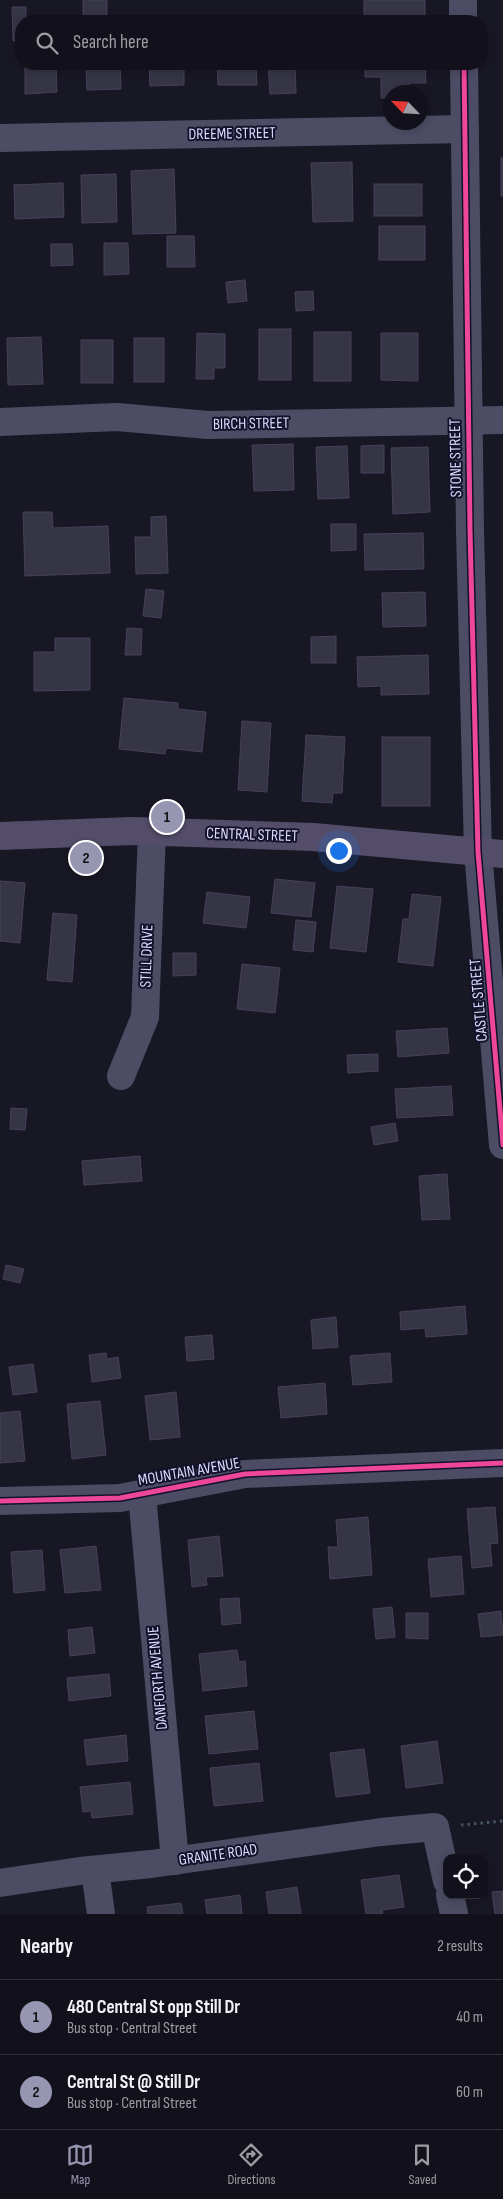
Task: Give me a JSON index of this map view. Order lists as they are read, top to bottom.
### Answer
{
  "streets": {
    "main road": ["CENTRAL STREET"],
    "street": [
      "DREEME STREET",
      "BIRCH STREET",
      "STONE STREET",
      "STILL DRIVE",
      "CASTLE STREET",
      "MOUNTAIN AVENUE",
      "DANFORTH AVENUE",
      "GRANITE ROAD"
    ]
  },
  "crossings": [
    ["DREEME STREET", "STONE STREET"],
    ["BIRCH STREET", "STONE STREET"],
    ["STONE STREET", "CENTRAL STREET"],
    ["STONE STREET", "CASTLE STREET"],
    ["CENTRAL STREET", "STILL DRIVE"],
    ["CENTRAL STREET", "CASTLE STREET"],
    ["MOUNTAIN AVENUE", "DANFORTH AVENUE"],
    ["DANFORTH AVENUE", "GRANITE ROAD"]
  ],
  "north": "top left",
  "page": {
    "search": "Search here",
    "pins": ["1", "2"],
    "heading": ["Nearby", "2 results"],
    "list": [
      {
        "mark": "1",
        "name": "480 Central St opp Still Dr",
        "note": "Bus stop · Central Street",
        "value": "40 m"
      },
      {
        "mark": "2",
        "name": "Central St @ Still Dr",
        "note": "Bus stop · Central Street",
        "value": "60 m"
      }
    ],
    "nav": ["Map", "Directions", "Saved"]
  }
}
